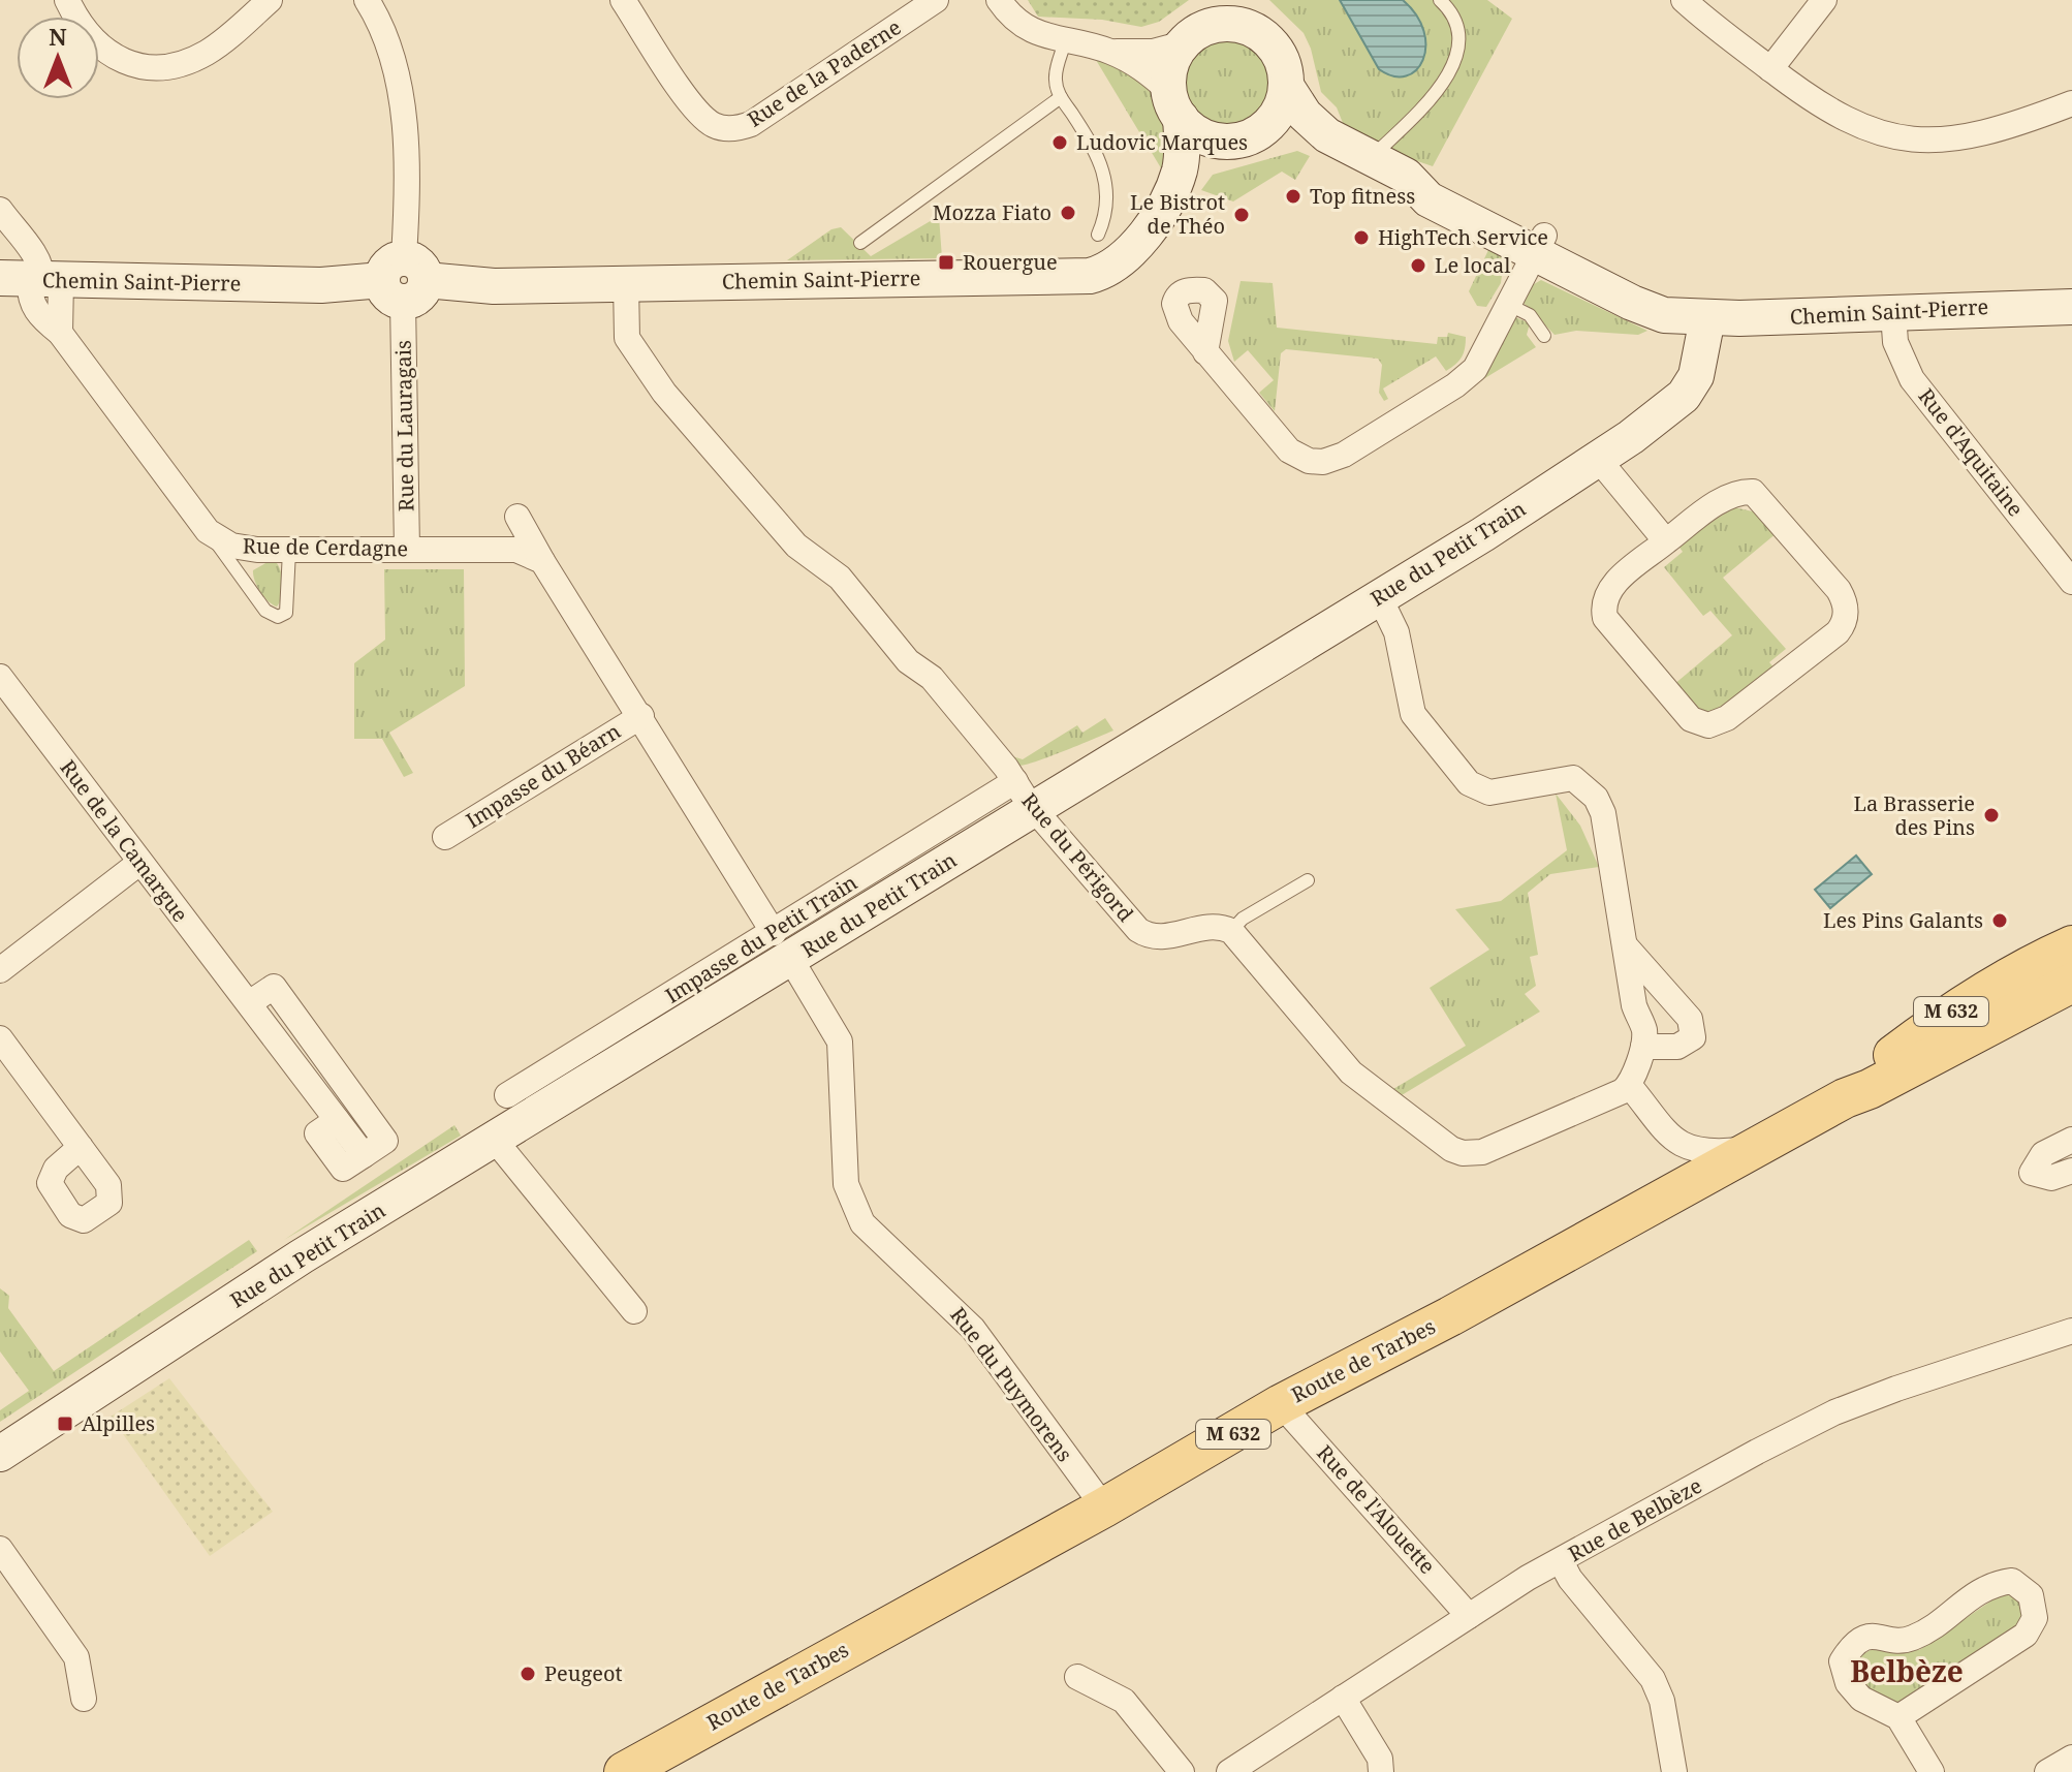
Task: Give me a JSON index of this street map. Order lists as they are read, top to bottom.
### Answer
{
  "streets": {
    "main road": [
      "Chemin Saint-Pierre",
      "Rue du Petit Train",
      "M 632",
      "Route de Tarbes"
    ],
    "street": [
      "Rue de la Paderne",
      "Rue du Lauragais",
      "Rue d'Aquitaine",
      "Rue de Cerdagne",
      "Impasse du Béarn",
      "Rue de la Camargue",
      "Rue du Périgord",
      "Impasse du Petit Train",
      "Rue du Puymorens",
      "Rue de l'Alouette",
      "Rue de Belbèze"
    ]
  },
  "crossings": [
    ["Chemin Saint-Pierre", "Rue du Lauragais"],
    ["Chemin Saint-Pierre", "Rue d'Aquitaine"],
    ["Chemin Saint-Pierre", "Rue de Cerdagne"],
    ["Chemin Saint-Pierre", "Rue du Petit Train"],
    ["Chemin Saint-Pierre", "Rue du Périgord"],
    ["Rue du Lauragais", "Rue de Cerdagne"],
    ["Rue du Petit Train", "Rue du Périgord"],
    ["Rue du Petit Train", "Impasse du Petit Train"],
    ["Rue du Petit Train", "Rue du Puymorens"],
    ["Impasse du Petit Train", "Rue du Puymorens"],
    ["Route de Tarbes", "Rue du Puymorens"],
    ["Route de Tarbes", "Rue de l'Alouette"],
    ["Rue de l'Alouette", "Rue de Belbèze"]
  ],
  "districts": ["Belbèze"],
  "places": {
    "other": [
      "Ludovic Marques",
      "Top fitness",
      "Mozza Fiato",
      "Le Bistrot de Théo",
      "HighTech Service",
      "Le local",
      "La Brasserie des Pins",
      "Les Pins Galants",
      "Peugeot"
    ],
    "transit": ["Rouergue", "Alpilles"]
  },
  "north": "top"
}
